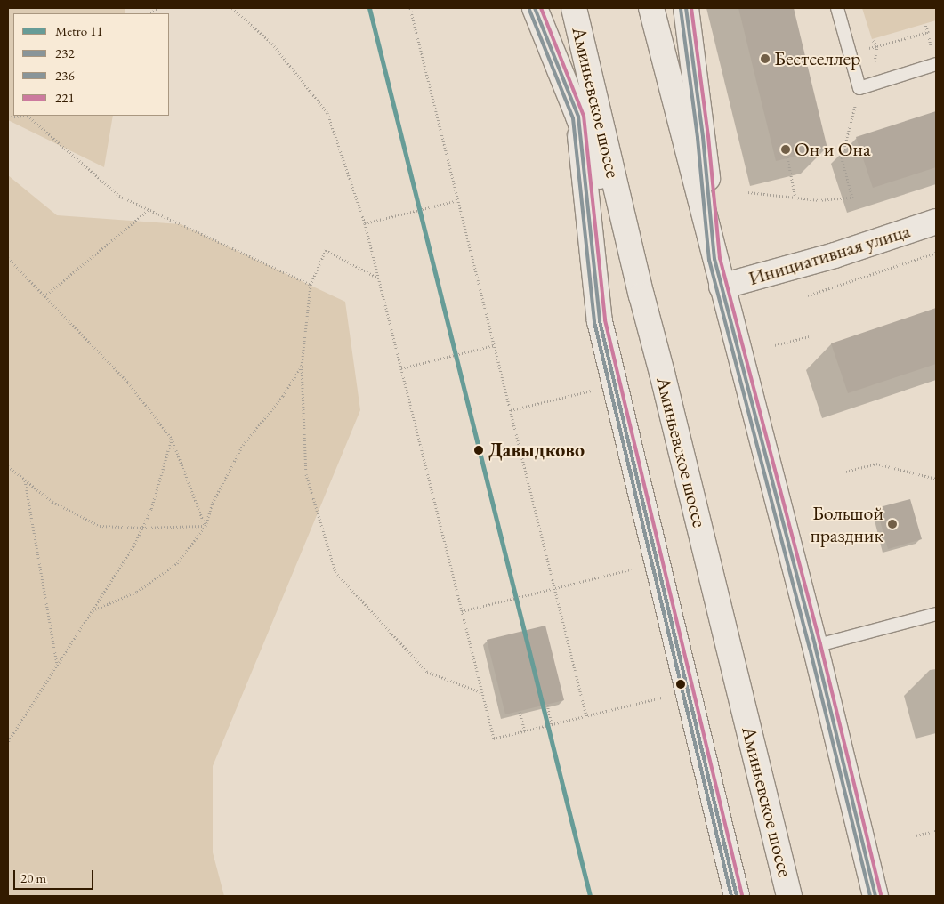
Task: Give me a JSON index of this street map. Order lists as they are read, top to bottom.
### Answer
{
  "streets": {
    "main road": ["Аминьевское шоссе", "Инициативная улица"]
  },
  "places": [
    "Бестселлер",
    "Он и Она",
    "Давыдково",
    "Большой праздник"
  ],
  "lines": [
    "metro line 11",
    "transit line 232",
    "transit line 221",
    "transit line 236"
  ],
  "legend": [
    "Metro 11",
    "232",
    "236",
    "221"
  ],
  "scale_bar": "20 m"
}
